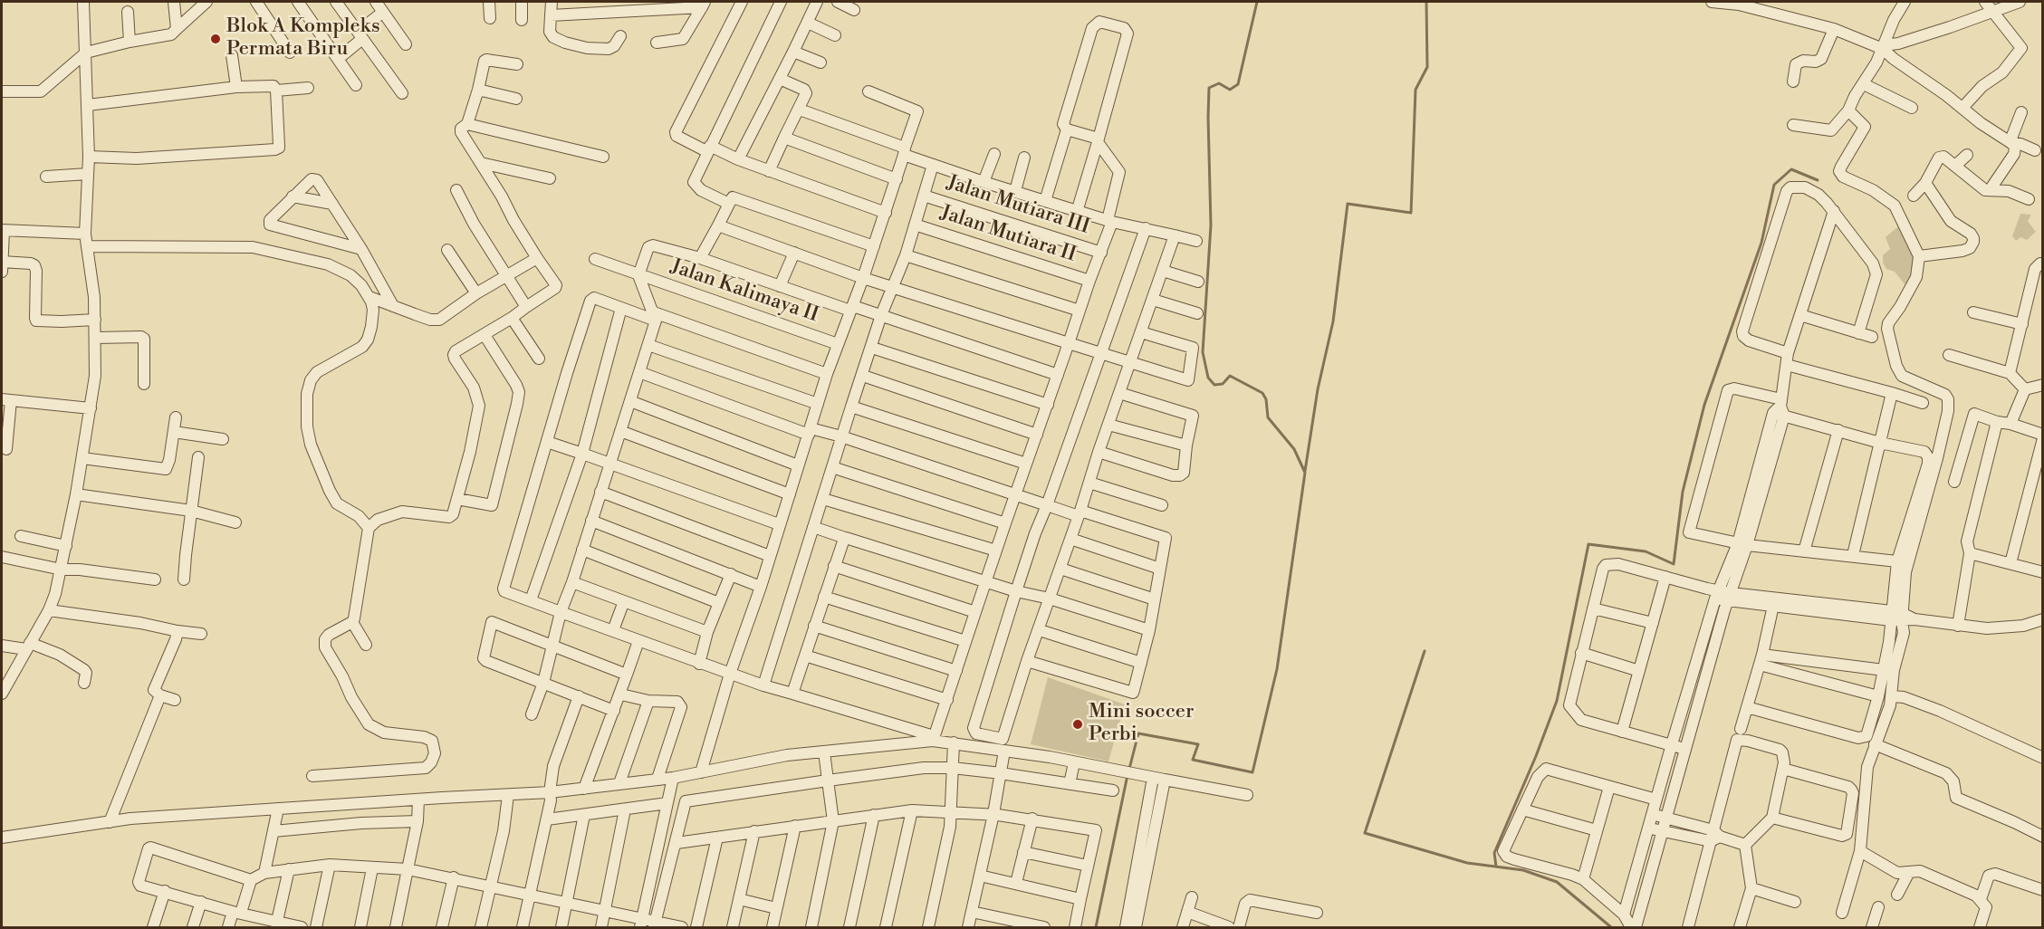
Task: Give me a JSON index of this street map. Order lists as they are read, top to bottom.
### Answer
{
  "streets": {
    "street": ["Jalan Mutiara III", "Jalan Mutiara II", "Jalan Kalimaya II"]
  },
  "places": ["Blok A Kompleks Permata Biru", "Mini soccer Perbi"]
}
